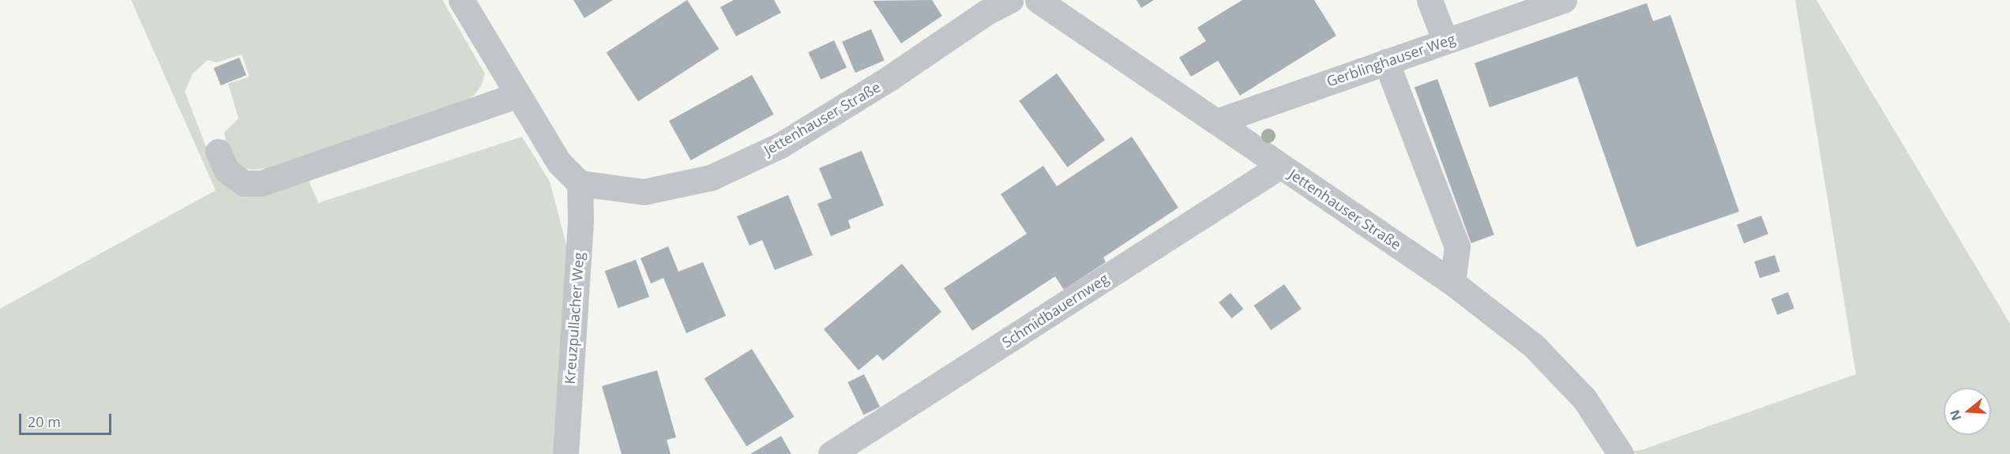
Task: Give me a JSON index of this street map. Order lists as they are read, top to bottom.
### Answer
{
  "streets": {
    "street": [
      "Gerblinghauser Weg",
      "Jettenhauser Straße",
      "Schmidbauernweg",
      "Kreuzpullacher Weg"
    ]
  },
  "crossings": [
    ["Gerblinghauser Weg", "Jettenhauser Straße"],
    ["Jettenhauser Straße", "Schmidbauernweg"],
    ["Jettenhauser Straße", "Kreuzpullacher Weg"]
  ],
  "scale_bar": "20 m",
  "north": "left"
}
